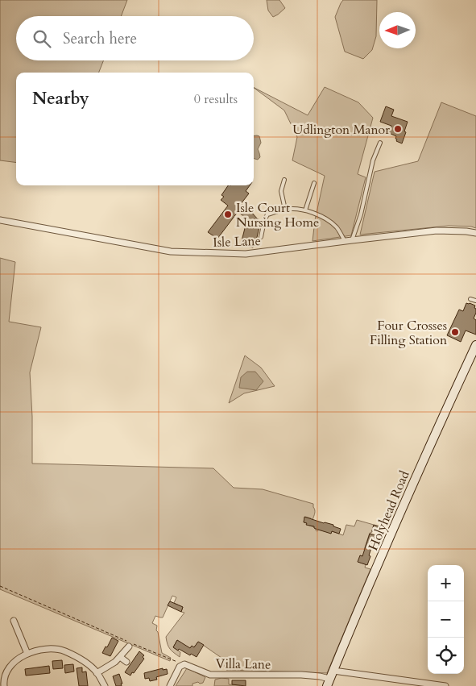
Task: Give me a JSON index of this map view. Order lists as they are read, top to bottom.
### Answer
{
  "streets": {
    "main road": ["Holyhead Road"],
    "street": ["Isle Lane", "Villa Lane"]
  },
  "crossings": [
    ["Holyhead Road", "Villa Lane"]
  ],
  "places": ["Udlington Manor", "Isle Court Nursing Home", "Four Crosses Filling Station"],
  "north": "left",
  "page": {
    "search": "Search here",
    "heading": ["Nearby", "0 results"],
    "map_buttons": ["+", "−"]
  }
}
